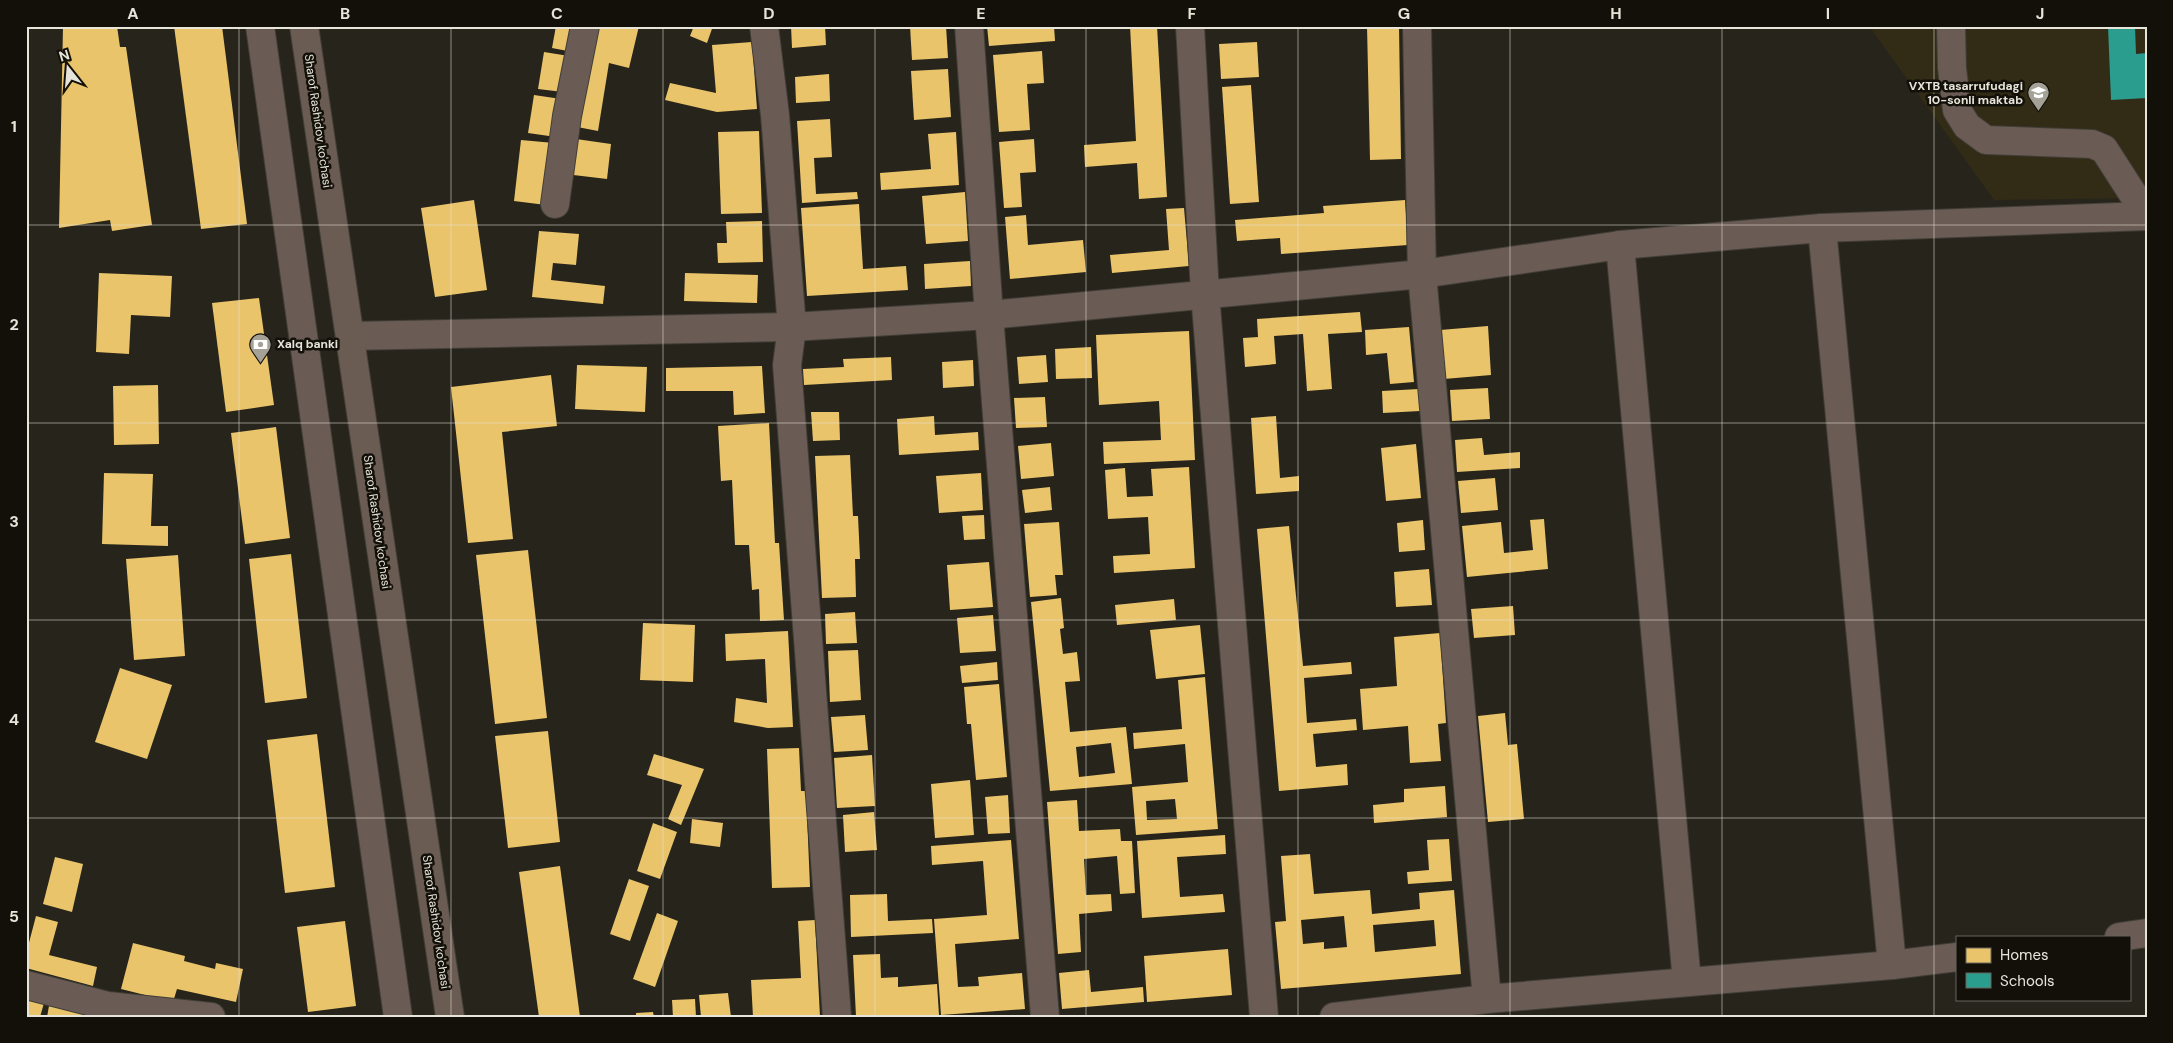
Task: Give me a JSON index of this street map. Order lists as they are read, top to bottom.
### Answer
{
  "streets": {
    "main road": ["Sharof Rashidov ko'chasi"]
  },
  "places": {
    "school or university": ["VXTB tasarrufudagi 10-sonli maktab"],
    "bank": ["Xalq banki"]
  },
  "legend": ["Homes", "Schools"],
  "north": "top",
  "grid": {
    "columns": [
      "A",
      "B",
      "C",
      "D",
      "E",
      "F",
      "G",
      "H",
      "I",
      "J"
    ],
    "rows": [
      "1",
      "2",
      "3",
      "4",
      "5"
    ]
  }
}
